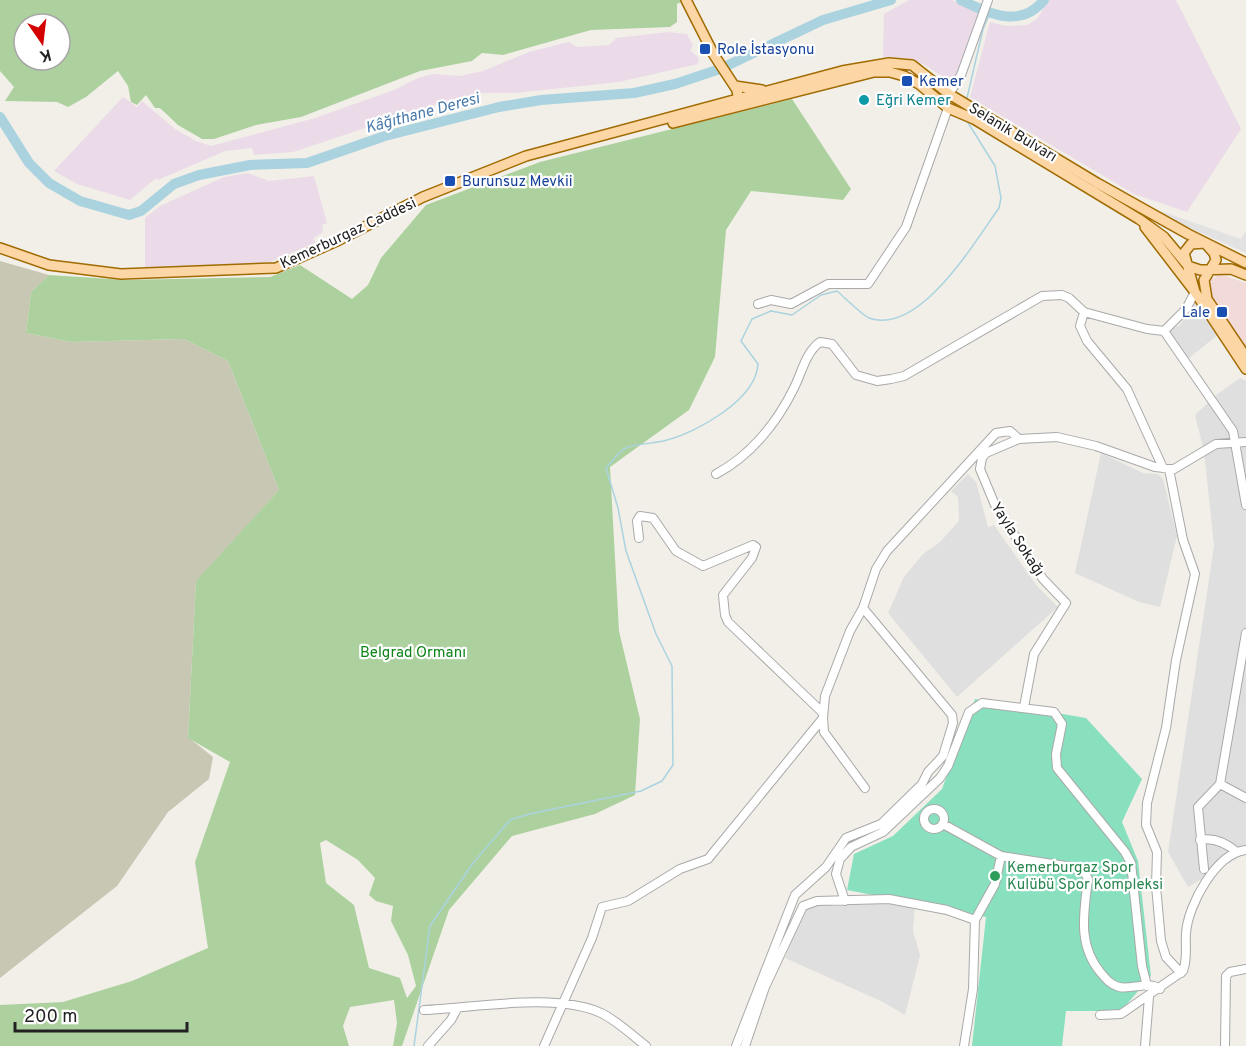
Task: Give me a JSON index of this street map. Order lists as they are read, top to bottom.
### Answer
{
  "streets": {
    "main road": ["Selanik Bulvarı", "Kemerburgaz Caddesi"],
    "street": ["Yayla Sokağı"]
  },
  "crossings": [
    ["Selanik Bulvarı", "Kemerburgaz Caddesi"]
  ],
  "water": ["Kâğıthane Deresi"],
  "parks": ["Belgrad Ormanı"],
  "places": {
    "transit": [
      "Role İstasyonu",
      "Kemer",
      "Burunsuz Mevkii",
      "Lale"
    ],
    "other": ["Eğri Kemer", "Kemerburgaz Spor Kulübü Spor Kompleksi"]
  },
  "scale_bar": "200 m",
  "north": "bottom"
}
